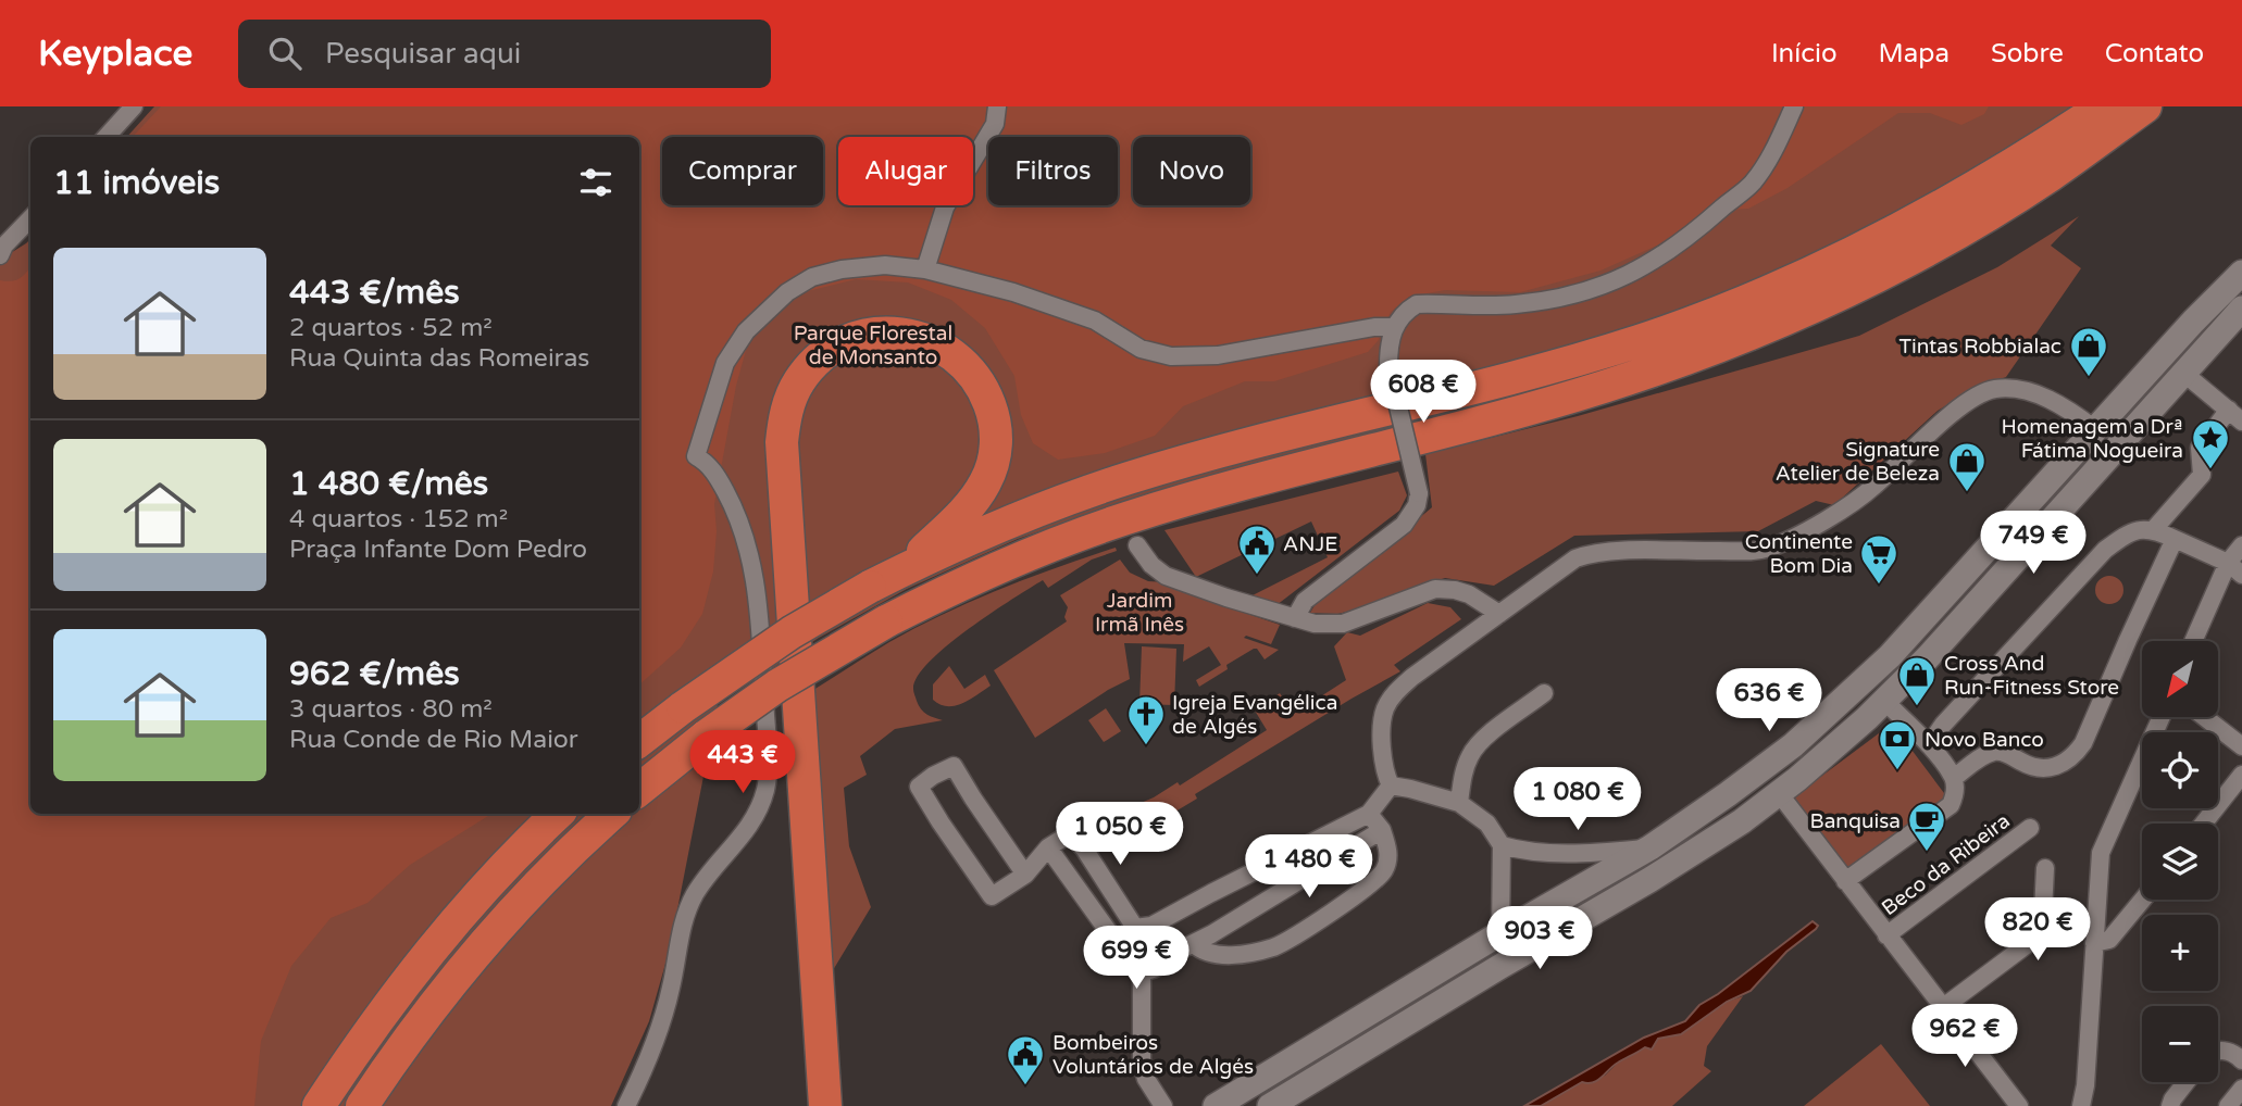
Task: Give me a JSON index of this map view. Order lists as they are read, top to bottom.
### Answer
{
  "streets": {
    "street": ["Beco da Ribeira"]
  },
  "parks": ["Parque Florestal de Monsanto", "Jardim Irmã Inês"],
  "places": {
    "shop": ["Tintas Robbialac", "Signature Atelier de Beleza", "Cross And Run-Fitness Store"],
    "place": ["Homenagem a Drª Fátima Nogueira"],
    "public building": ["ANJE", "Bombeiros Voluntários de Algés"],
    "supermarket": ["Continente Bom Dia"],
    "church": ["Igreja Evangélica de Algés"],
    "bank": ["Novo Banco"],
    "cafe": ["Banquisa"]
  },
  "north": "bottom left",
  "page": {
    "header": "Keyplace",
    "search": "Pesquisar aqui",
    "nav": [
      "Início",
      "Mapa",
      "Sobre",
      "Contato"
    ],
    "chip": [
      "Comprar",
      "Alugar",
      "Filtros",
      "Novo"
    ],
    "heading": "11 imóveis",
    "list": [
      {
        "name": "443 €/mês",
        "note": "2 quartos · 52 m² · Rua Quinta das Romeiras"
      },
      {
        "name": "1 480 €/mês",
        "note": "4 quartos · 152 m² · Praça Infante Dom Pedro"
      },
      {
        "name": "962 €/mês",
        "note": "3 quartos · 80 m² · Rua Conde de Rio Maior"
      }
    ],
    "price": [
      "608 €",
      "749 €",
      "636 €",
      "443 €",
      "1 080 €",
      "1 050 €",
      "1 480 €",
      "820 €",
      "903 €",
      "699 €",
      "962 €"
    ],
    "map_buttons": ["+", "−"]
  }
}
